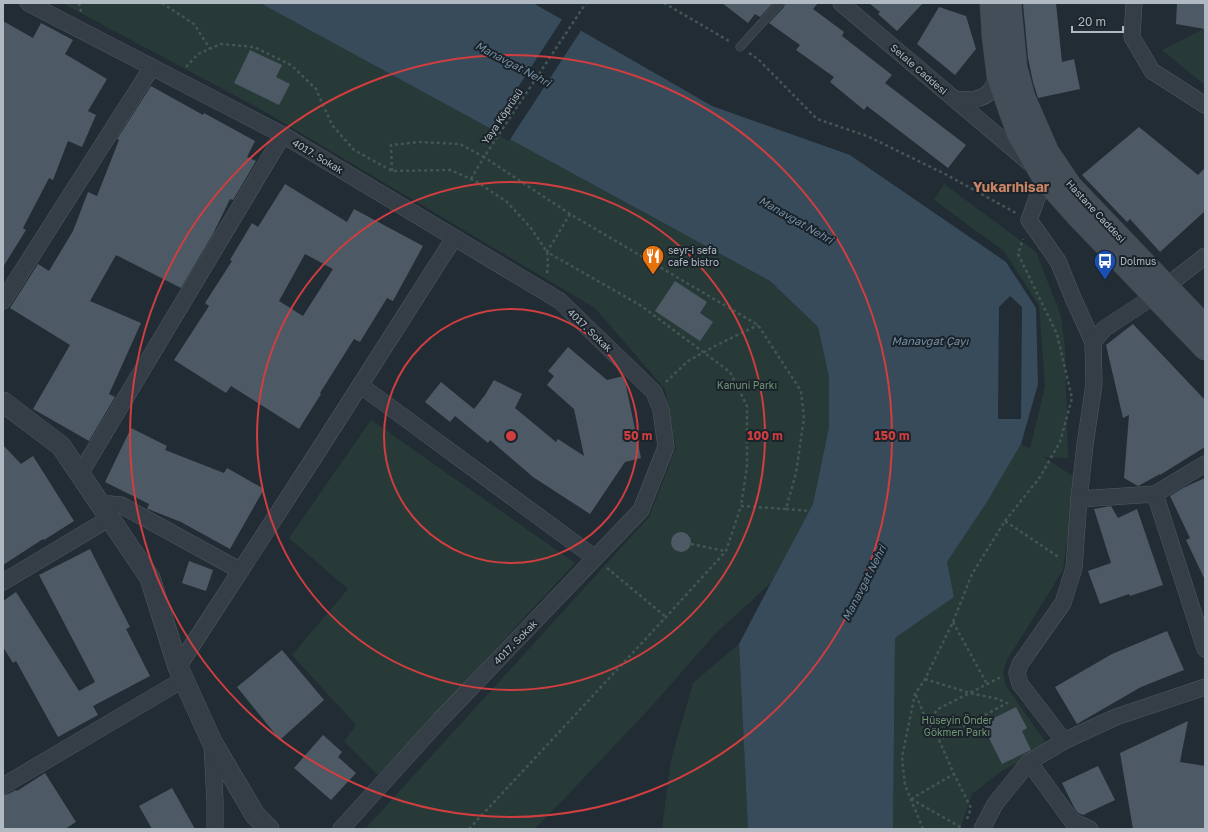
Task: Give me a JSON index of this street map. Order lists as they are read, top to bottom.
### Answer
{
  "streets": {
    "main road": ["Hastane Caddesi"],
    "street": ["Selale Caddesi", "4017. Sokak"],
    "path": ["Yaya Köprüsü"]
  },
  "crossings": [
    ["Selale Caddesi", "Hastane Caddesi"]
  ],
  "districts": ["Yukarıhisar"],
  "water": ["Manavgat Nehri", "Manavgat Çayı"],
  "parks": ["Kanuni Parkı", "Hüseyin Önder Gökmen Parkı"],
  "places": {
    "restaurant": ["seyr-i sefa cafe bistro"],
    "bus stop": ["Dolmus"]
  },
  "scale_bar": "20 m",
  "rings": ["50 m", "100 m", "150 m"]
}
